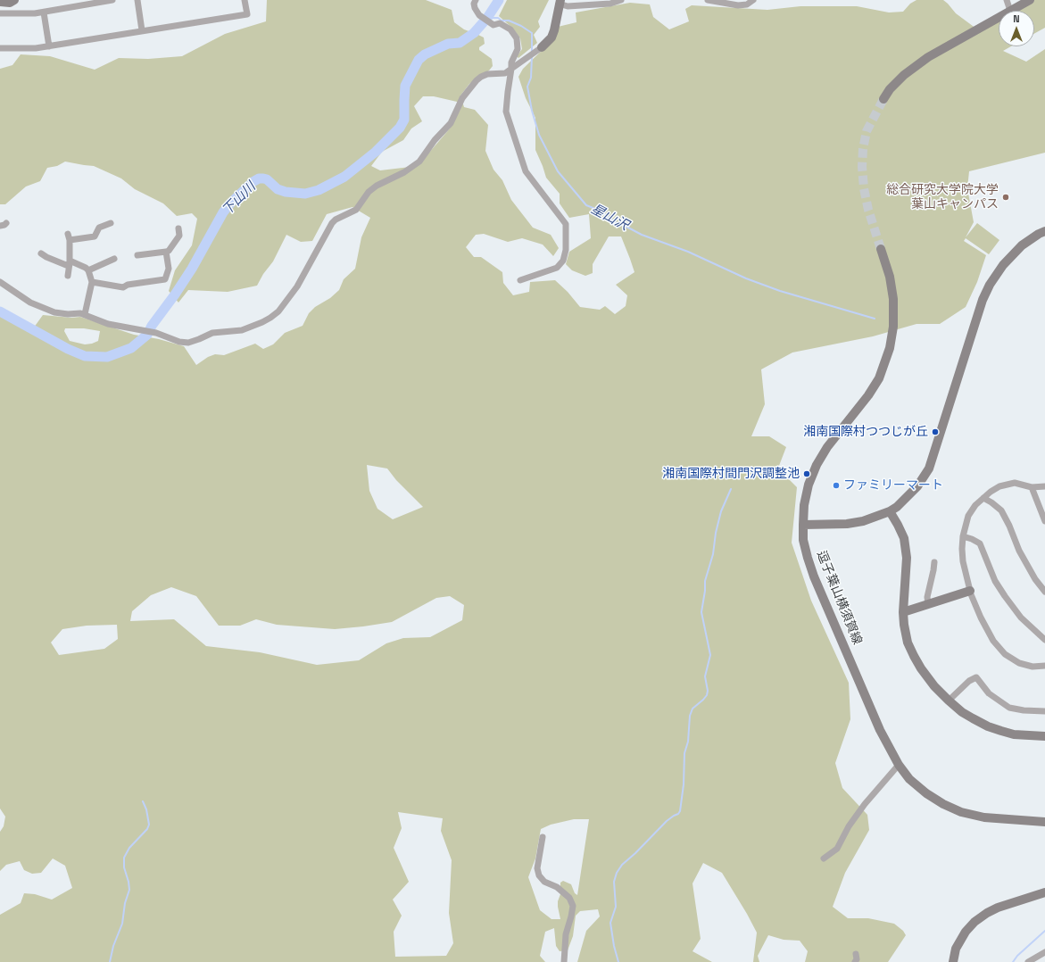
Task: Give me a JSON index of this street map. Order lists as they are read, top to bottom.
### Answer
{
  "streets": {
    "main road": ["逗子葉山横須賀線"]
  },
  "water": ["下山川", "星山沢"],
  "places": [
    "総合研究大学院大学 葉山キャンパス",
    "湘南国際村つつじが丘",
    "湘南国際村間門沢調整池",
    "ファミリーマート"
  ],
  "north": "top"
}
